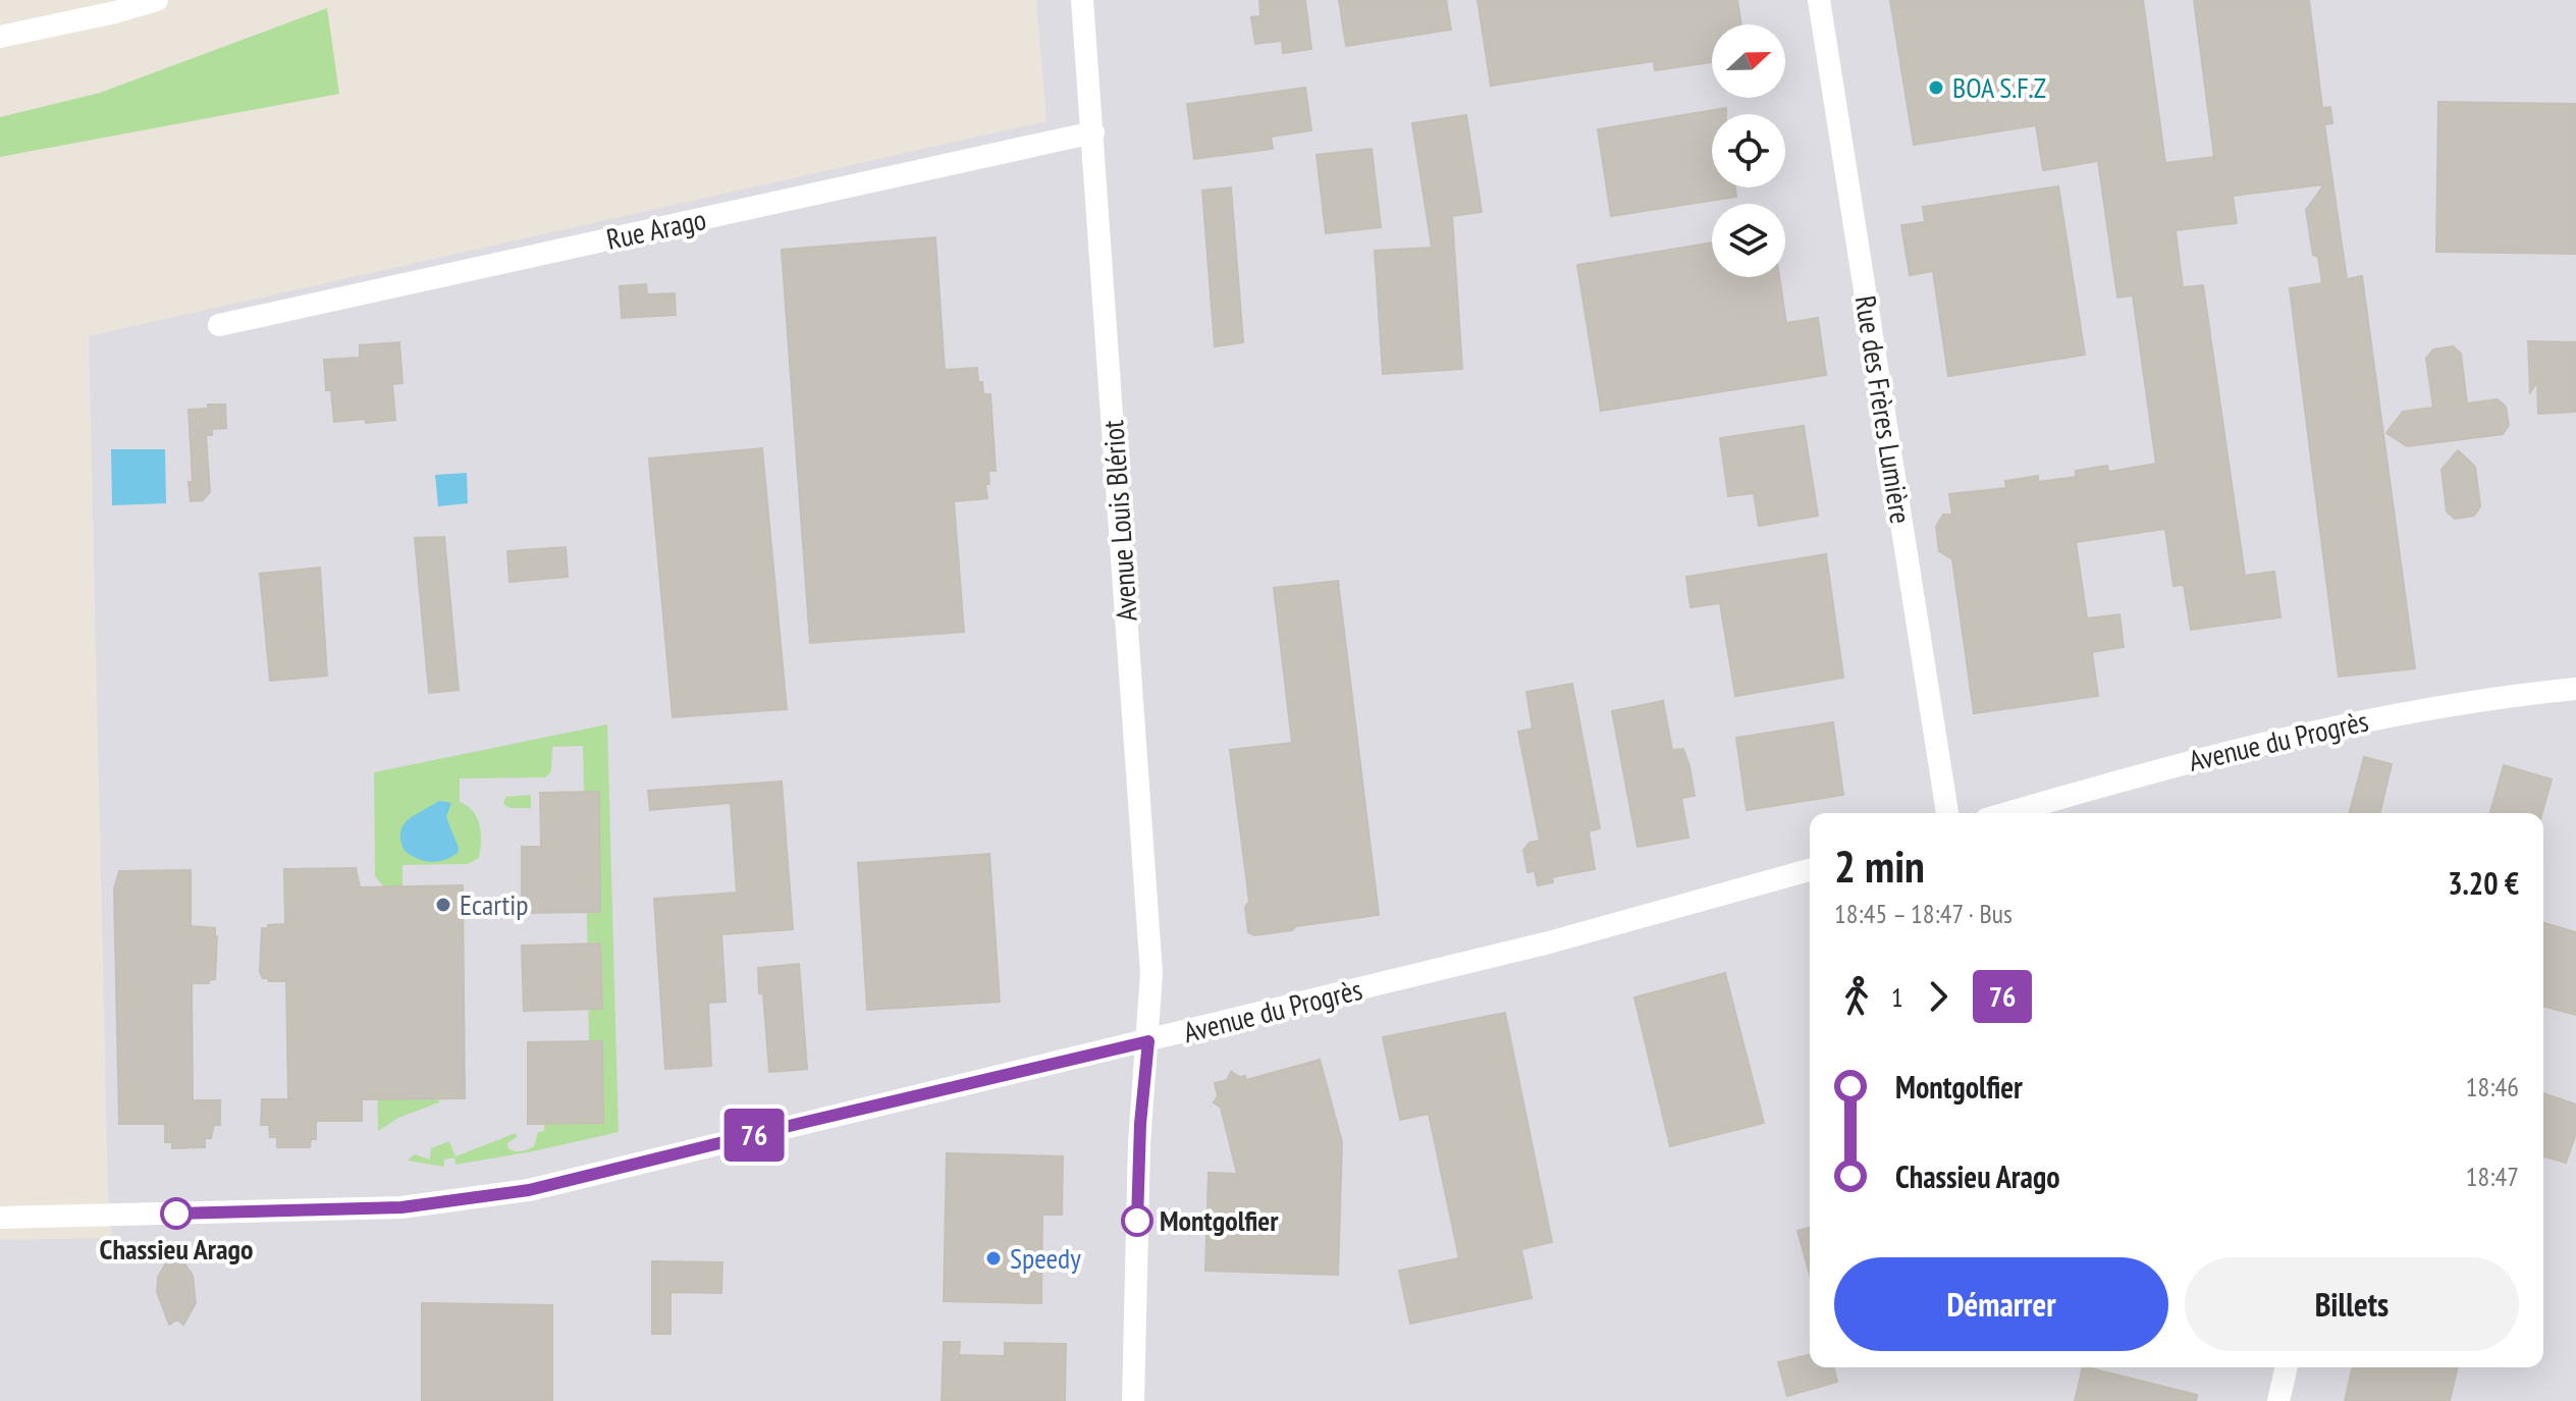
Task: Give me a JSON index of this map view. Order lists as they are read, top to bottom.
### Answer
{
  "streets": {
    "street": [
      "Rue Arago",
      "Rue des Frères Lumière",
      "Avenue Louis Blériot",
      "Avenue du Progrès"
    ]
  },
  "crossings": [
    ["Rue Arago", "Avenue Louis Blériot"],
    ["Avenue Louis Blériot", "Avenue du Progrès"]
  ],
  "places": [
    "BOA S.F.Z",
    "Ecartip",
    "Chassieu Arago",
    "Montgolfier",
    "Speedy"
  ],
  "lines": ["bus line 76"],
  "north": "right",
  "page": {
    "on_map": "76",
    "heading": ["2 min", "18:45 – 18:47 · Bus", "3.20 €"],
    "legs": ["1", "76"],
    "list": [
      {
        "name": "Montgolfier",
        "value": "18:46"
      },
      {
        "name": "Chassieu Arago",
        "value": "18:47"
      }
    ],
    "buttons": ["Démarrer", "Billets"]
  }
}
